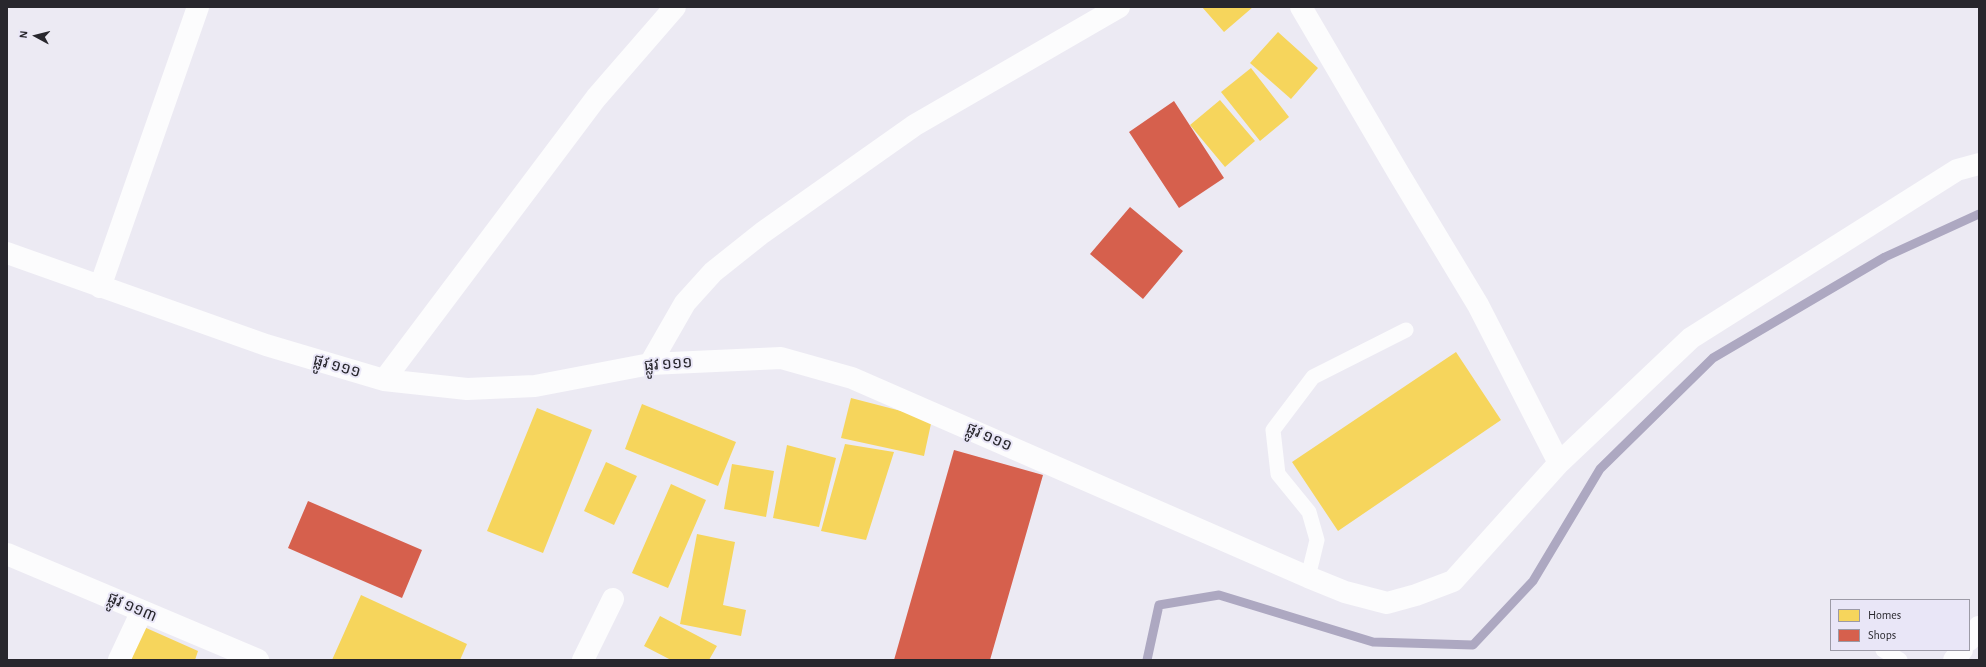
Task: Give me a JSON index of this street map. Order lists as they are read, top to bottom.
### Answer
{
  "streets": {
    "street": ["ផ្លូវ ១១១", "ផ្លូវ ១១៣"]
  },
  "legend": ["Homes", "Shops"],
  "north": "left"
}
